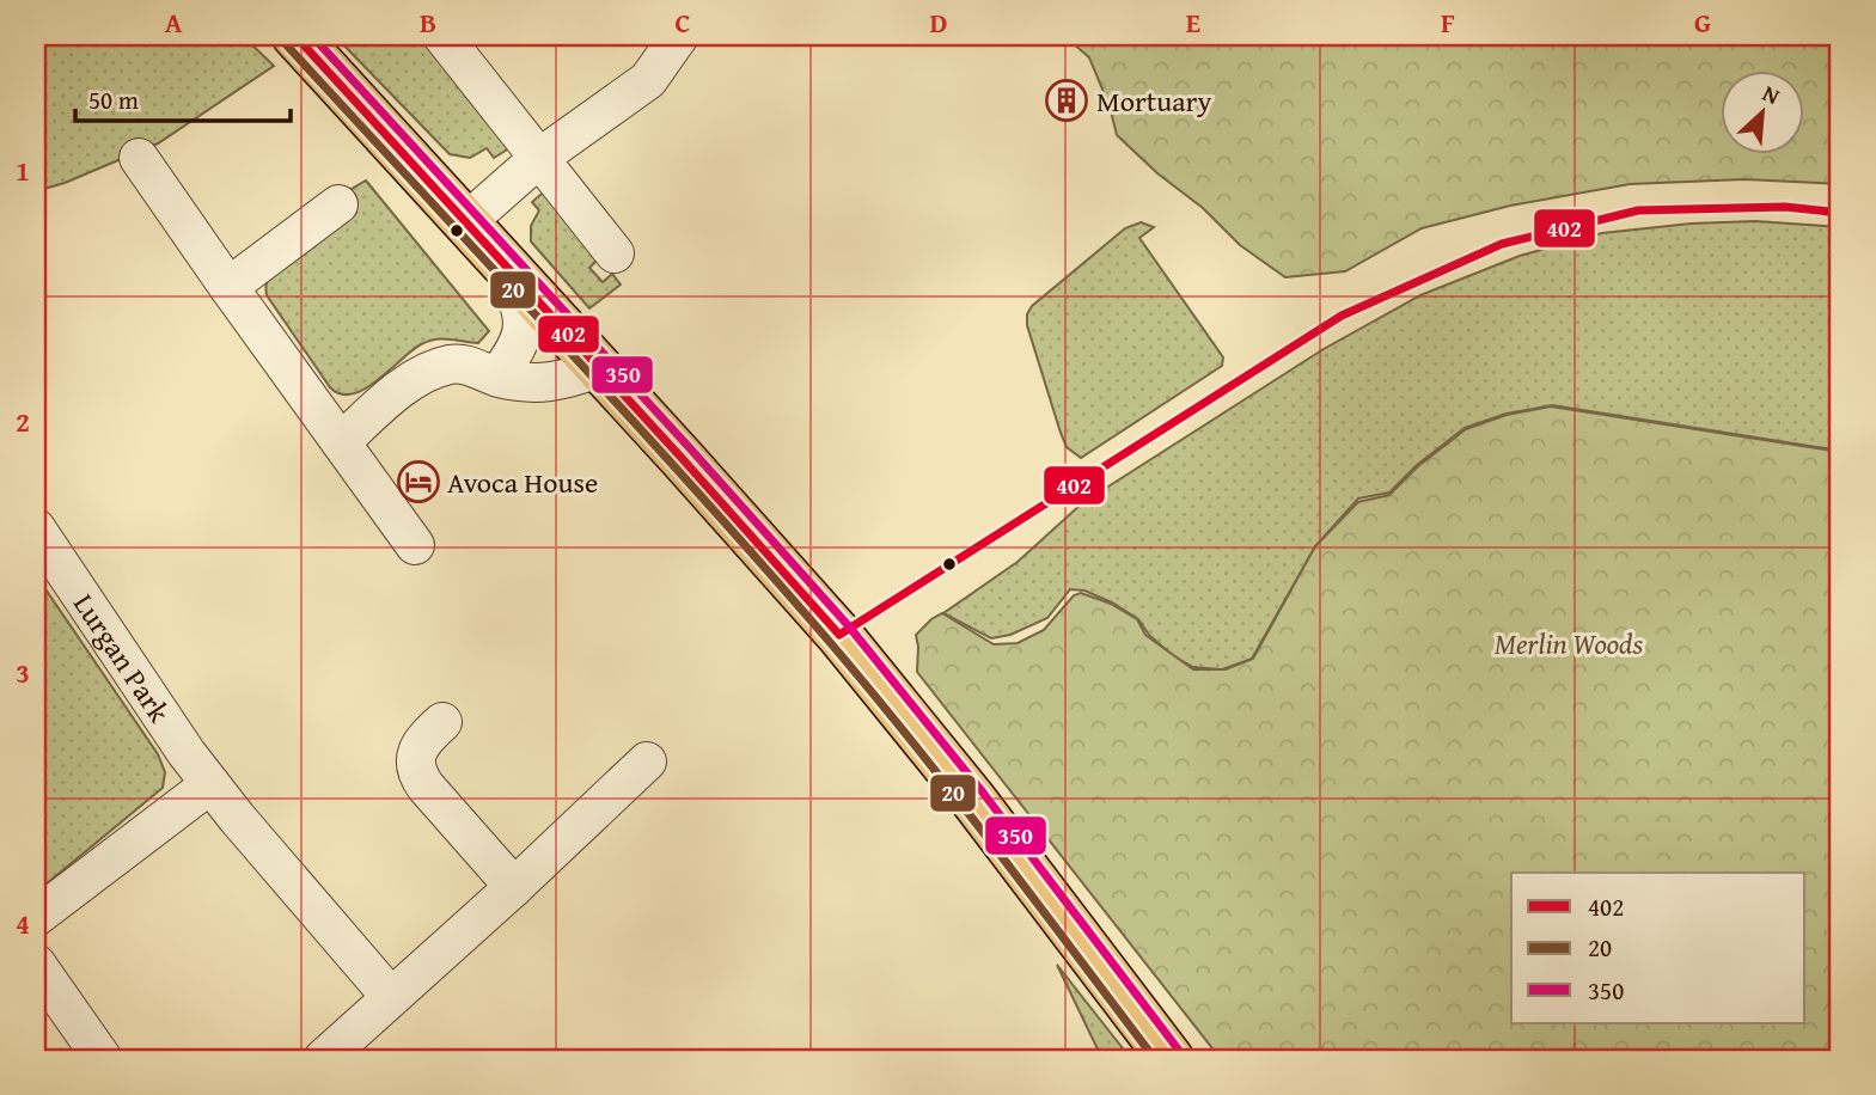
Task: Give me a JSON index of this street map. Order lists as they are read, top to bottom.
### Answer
{
  "streets": {
    "street": ["Lurgan Park"]
  },
  "parks": ["Merlin Woods"],
  "places": {
    "building": ["Mortuary"],
    "hotel": ["Avoca House"]
  },
  "lines": ["transit line 402", "transit line 350", "transit line 20"],
  "legend": ["402", "20", "350"],
  "scale_bar": "50 m",
  "north": "top right",
  "grid": {
    "columns": [
      "A",
      "B",
      "C",
      "D",
      "E",
      "F",
      "G"
    ],
    "rows": [
      "1",
      "2",
      "3",
      "4"
    ]
  }
}
